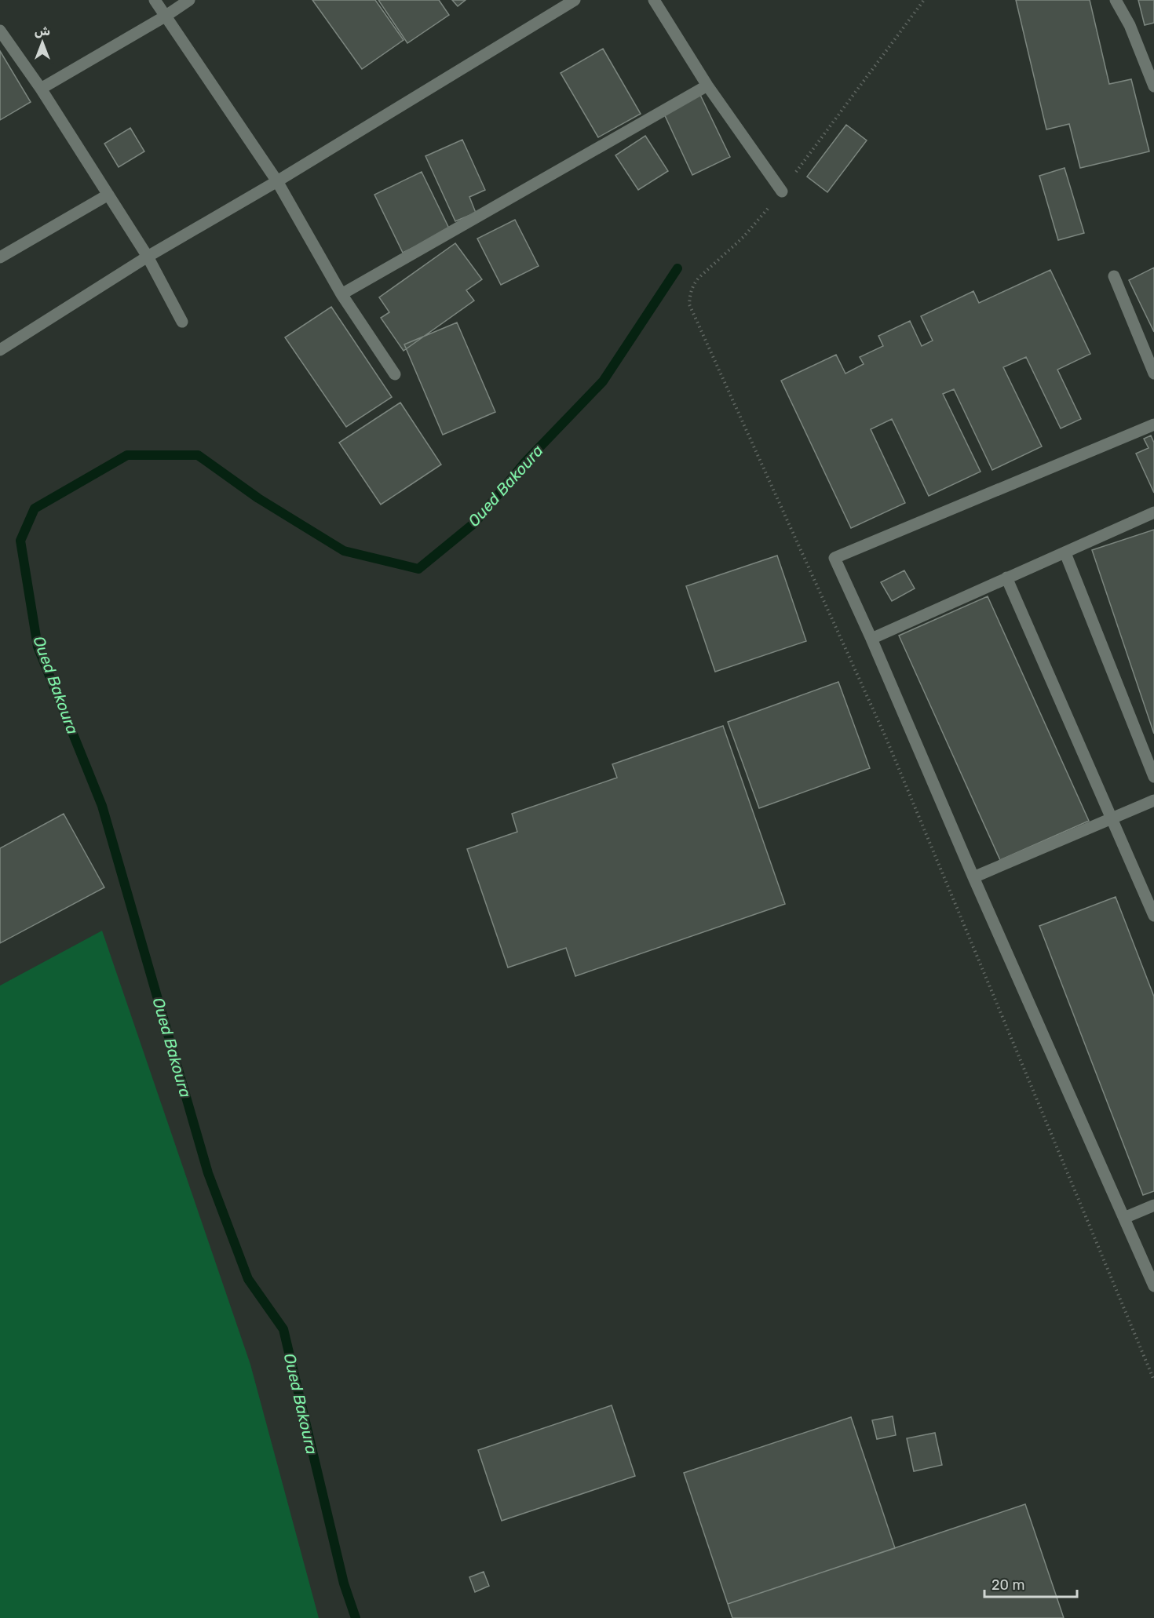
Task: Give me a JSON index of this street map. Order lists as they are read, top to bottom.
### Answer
{
  "water": ["Oued Bakoura"],
  "scale_bar": "20 m",
  "north": "top"
}
